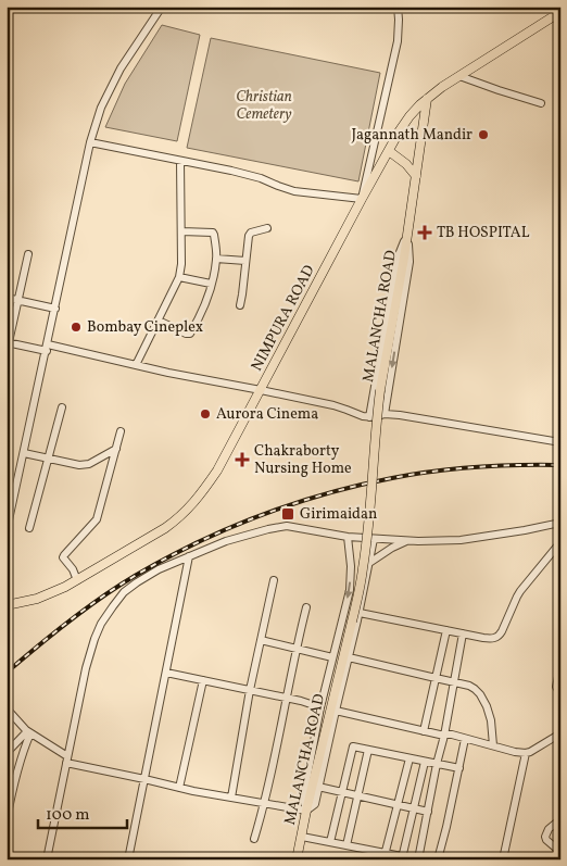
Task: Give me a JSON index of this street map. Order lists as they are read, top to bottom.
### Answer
{
  "streets": {
    "main road": ["MALANCHA ROAD", "NIMPURA ROAD"]
  },
  "crossings": [
    ["MALANCHA ROAD", "NIMPURA ROAD"]
  ],
  "parks": ["Christian Cemetery"],
  "places": {
    "other": ["Jagannath Mandir", "Bombay Cineplex", "Aurora Cinema"],
    "health": ["TB HOSPITAL", "Chakraborty Nursing Home"],
    "transit": ["Girimaidan"]
  },
  "scale_bar": "100 m"
}
